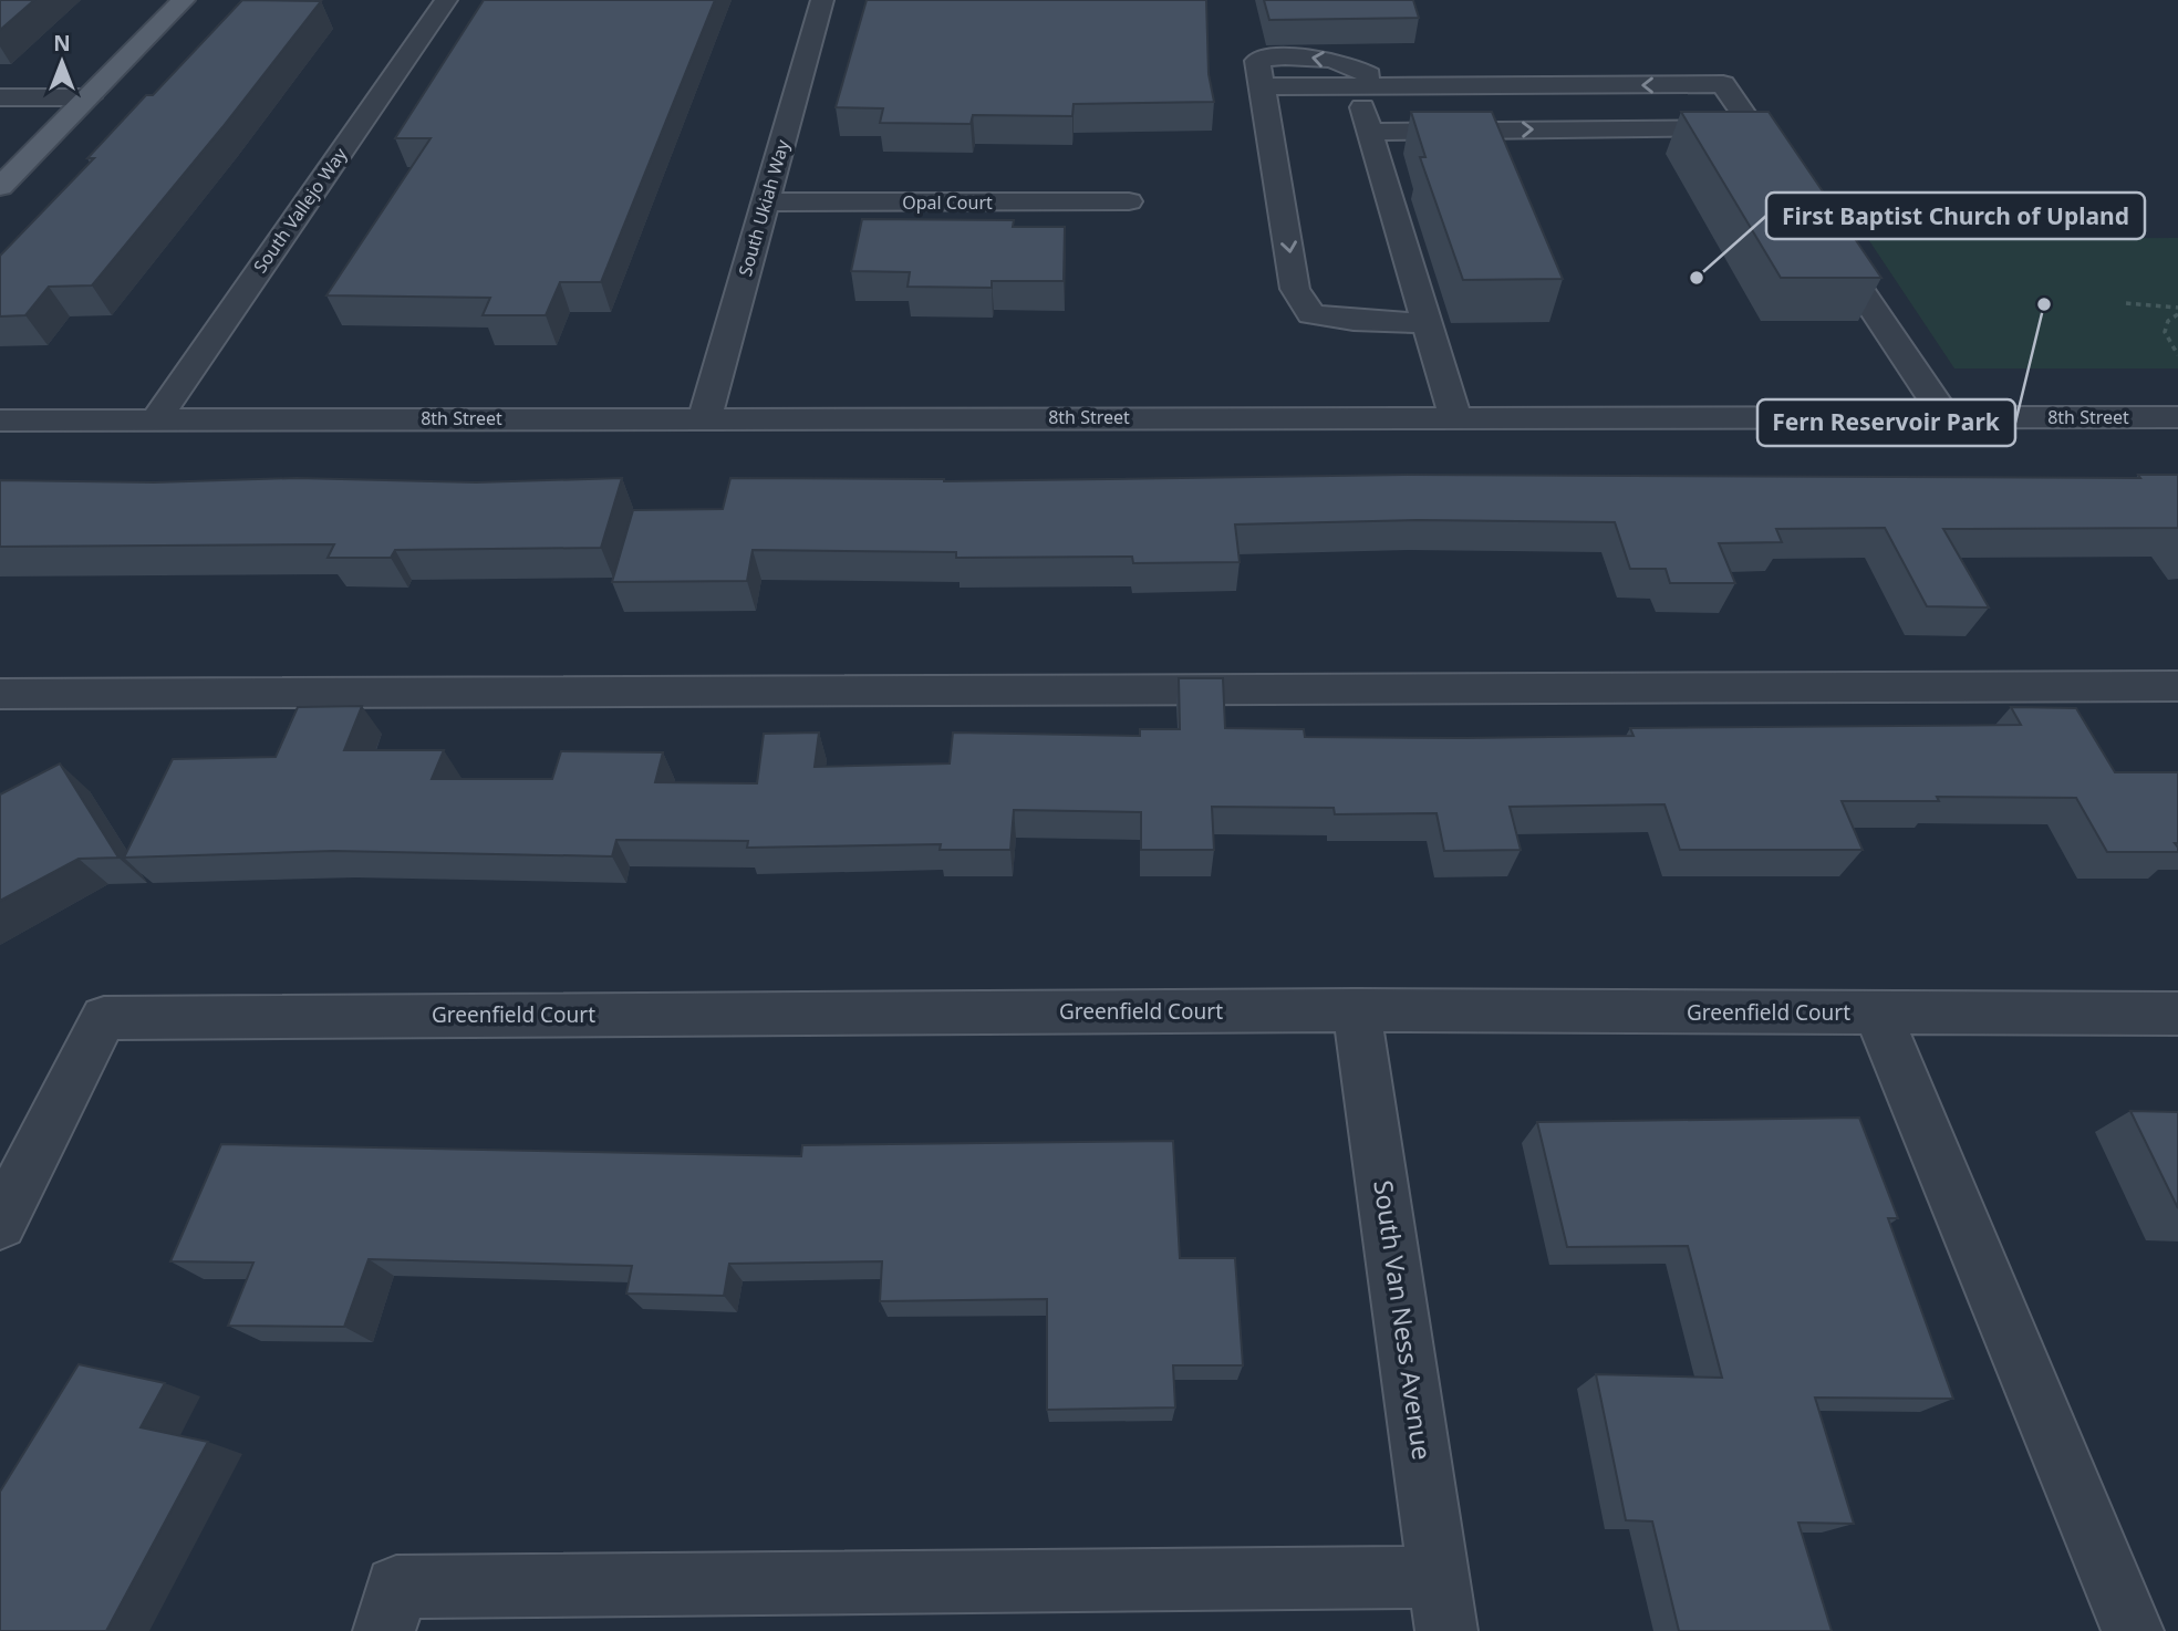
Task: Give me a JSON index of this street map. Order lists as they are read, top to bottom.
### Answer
{
  "streets": {
    "street": [
      "Opal Court",
      "South Ukiah Way",
      "South Vallejo Way",
      "8th Street",
      "Greenfield Court",
      "South Van Ness Avenue"
    ]
  },
  "crossings": [
    ["Opal Court", "South Ukiah Way"],
    ["South Ukiah Way", "8th Street"],
    ["South Vallejo Way", "8th Street"],
    ["Greenfield Court", "South Van Ness Avenue"]
  ],
  "places": ["First Baptist Church of Upland", "Fern Reservoir Park"],
  "north": "top"
}
